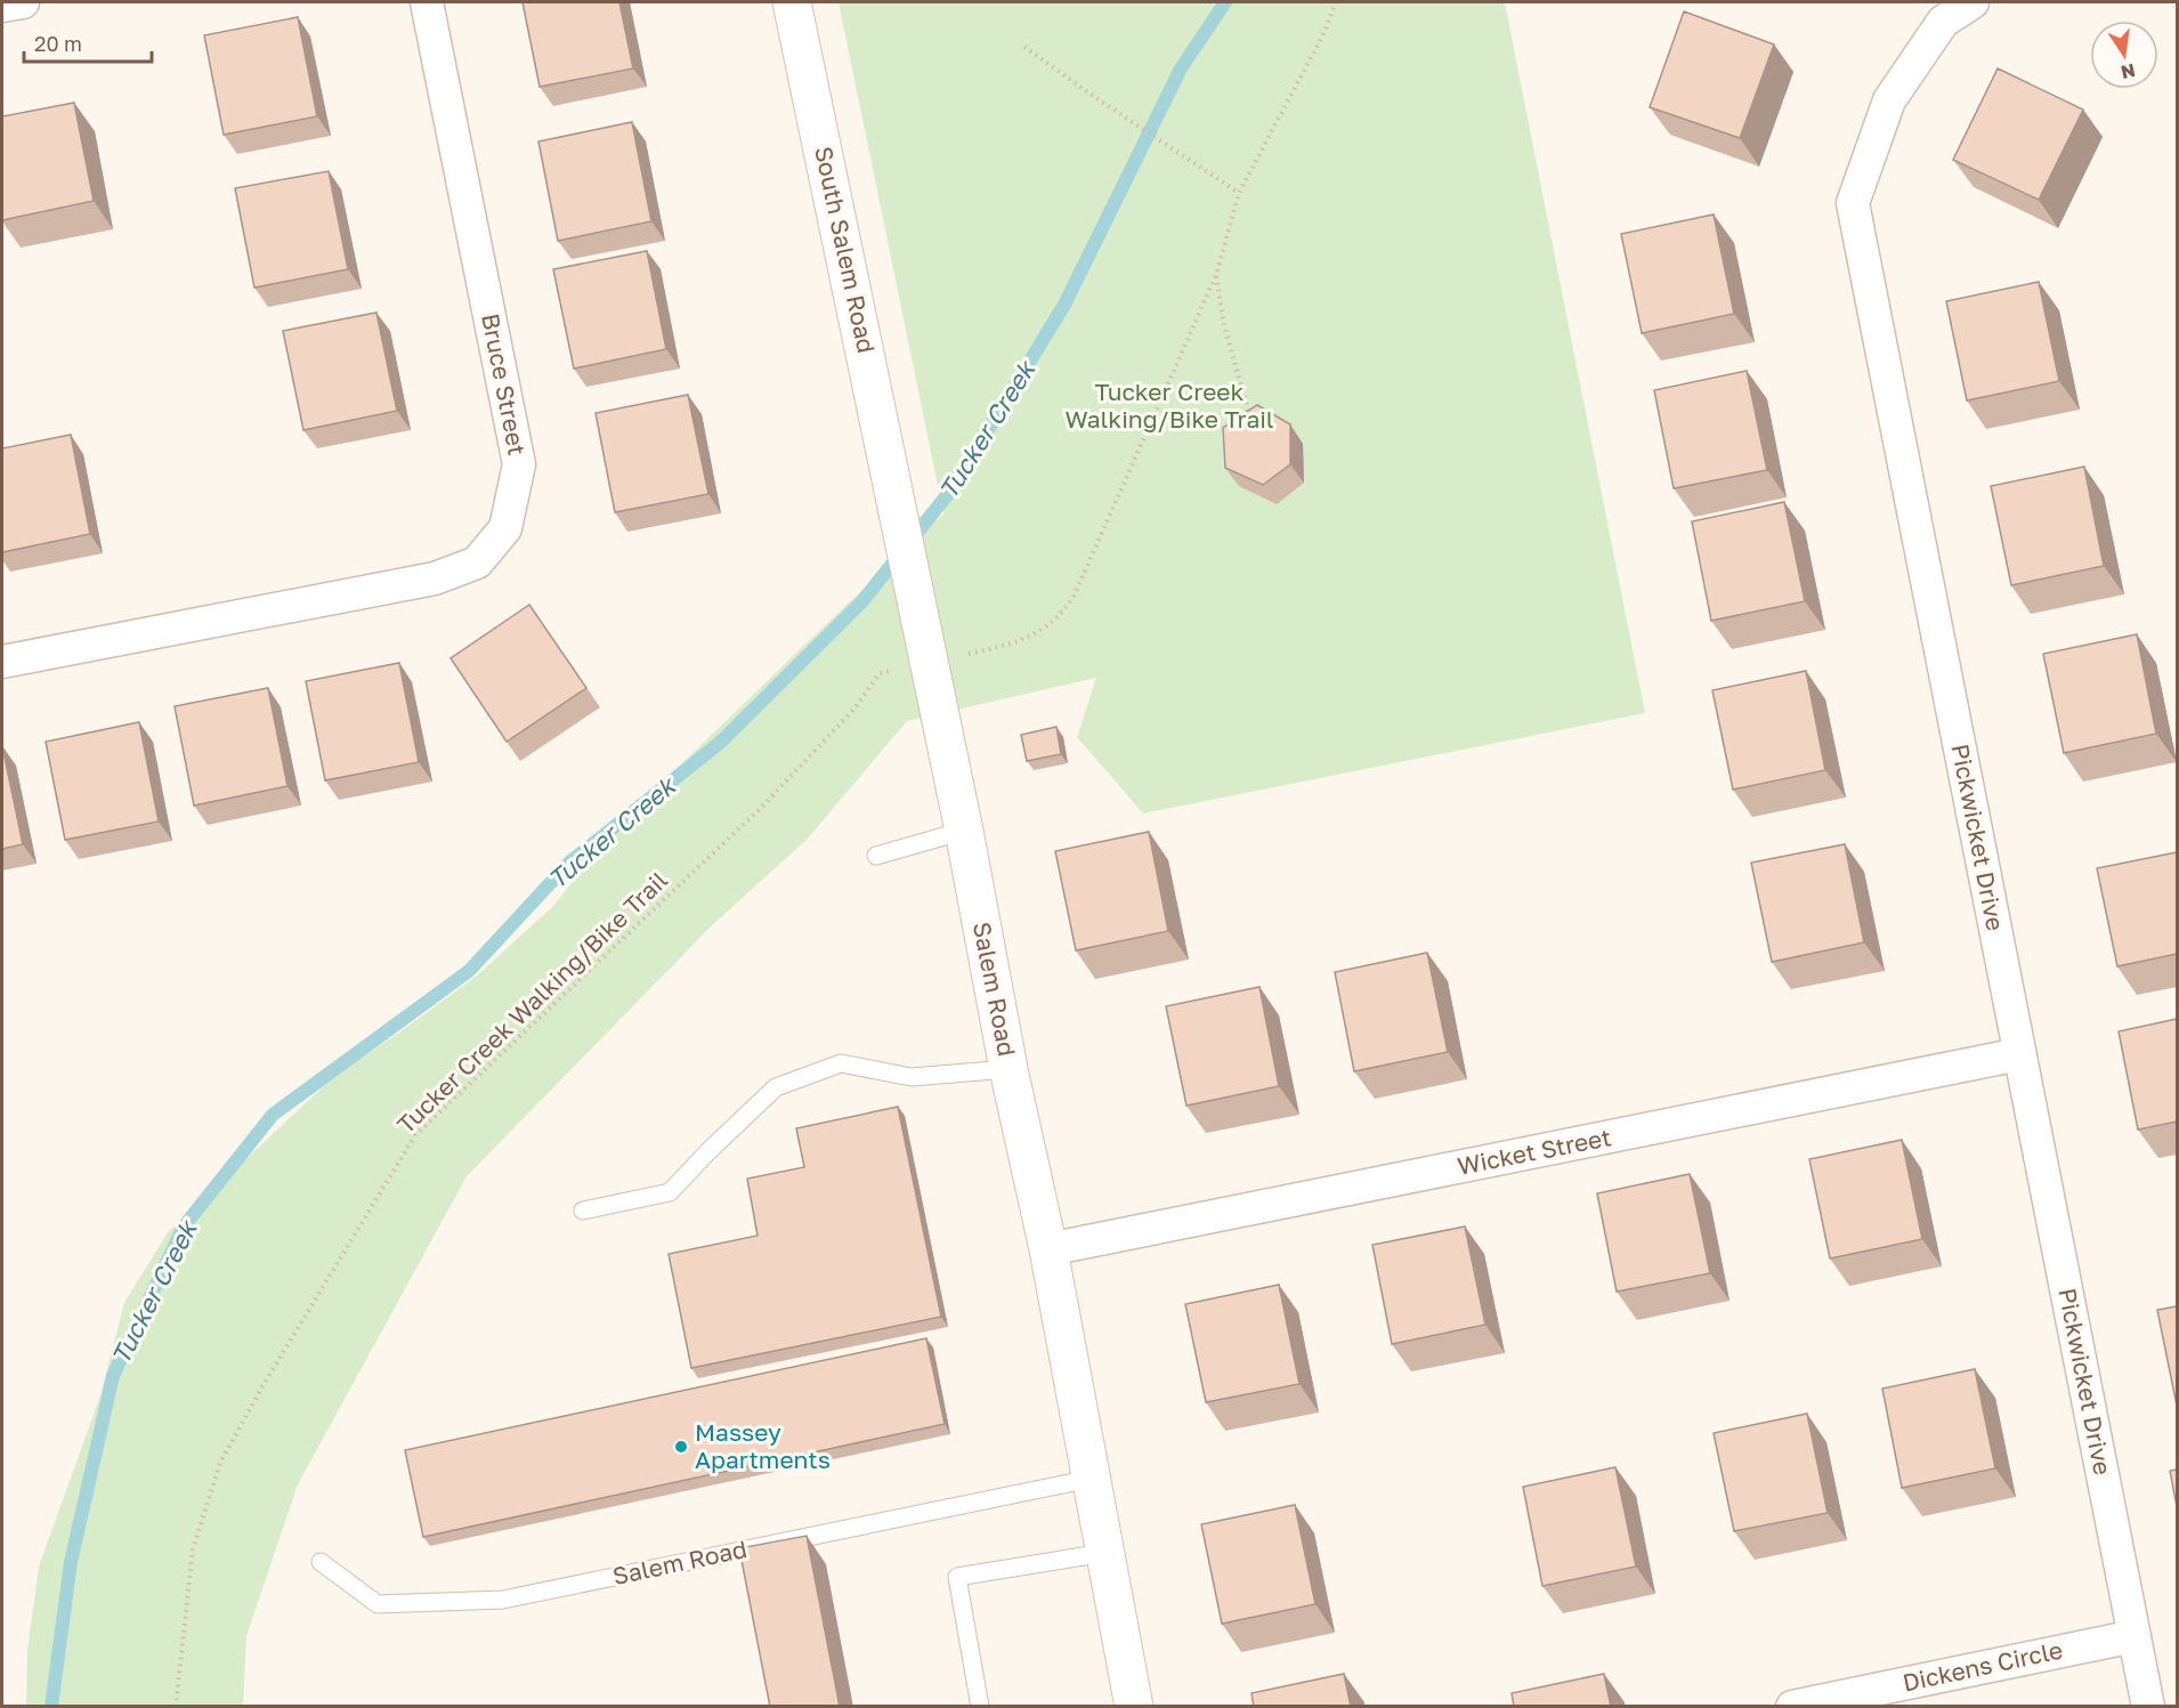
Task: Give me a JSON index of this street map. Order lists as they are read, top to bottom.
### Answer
{
  "streets": {
    "main road": ["South Salem Road", "Salem Road"],
    "street": [
      "Bruce Street",
      "Pickwicket Drive",
      "Wicket Street",
      "Dickens Circle"
    ],
    "path": ["Tucker Creek Walking/Bike Trail"]
  },
  "crossings": [
    ["South Salem Road", "Salem Road"],
    ["Pickwicket Drive", "Wicket Street"],
    ["Pickwicket Drive", "Dickens Circle"],
    ["Salem Road", "Wicket Street"]
  ],
  "water": ["Tucker Creek"],
  "parks": ["Tucker Creek Walking/Bike Trail"],
  "places": ["Massey Apartments"],
  "scale_bar": "20 m",
  "north": "bottom"
}
